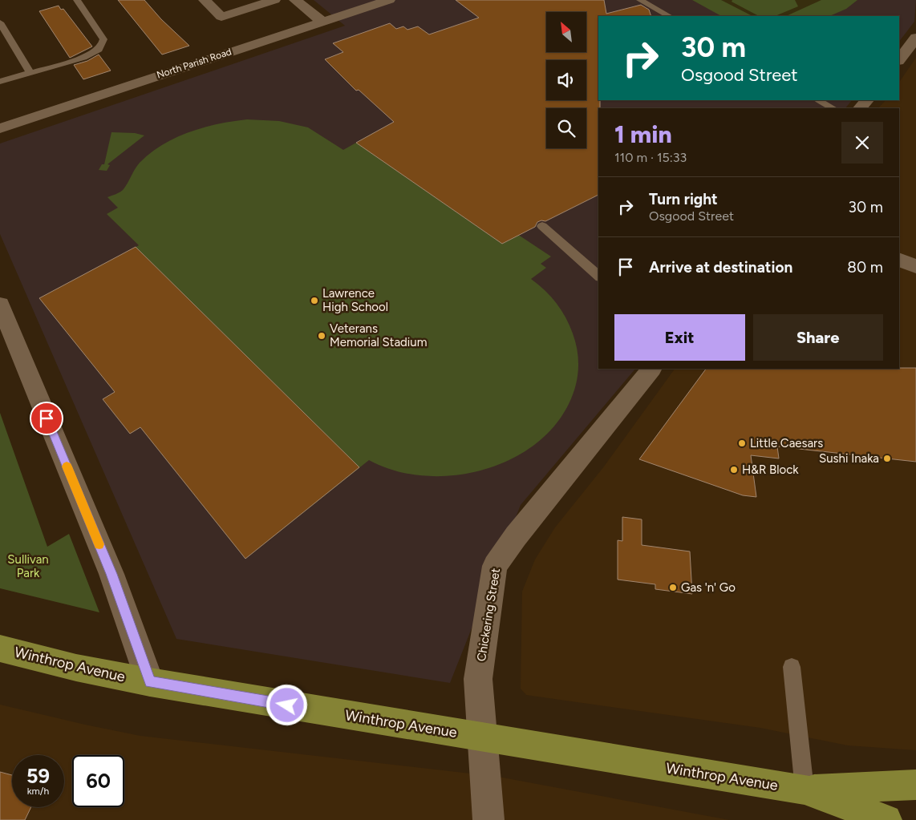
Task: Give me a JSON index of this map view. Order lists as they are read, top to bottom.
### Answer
{
  "streets": {
    "main road": ["Winthrop Avenue"],
    "street": ["North Parish Road", "Chickering Street"]
  },
  "crossings": [
    ["Chickering Street", "Winthrop Avenue"]
  ],
  "parks": ["Sullivan Park"],
  "places": [
    "Lawrence High School",
    "Veterans Memorial Stadium",
    "Little Caesars",
    "Sushi Inaka",
    "H&R Block",
    "Gas 'n' Go"
  ],
  "north": "top left",
  "page": {
    "turn": ["30 m", "Osgood Street"],
    "heading": ["1 min", "110 m · 15:33"],
    "list": [
      {
        "name": "Turn right",
        "note": "Osgood Street",
        "value": "30 m"
      },
      {
        "name": "Arrive at destination",
        "value": "80 m"
      }
    ],
    "buttons": ["Exit", "Share"],
    "speed": "59 km/h",
    "limit": "60"
  }
}
